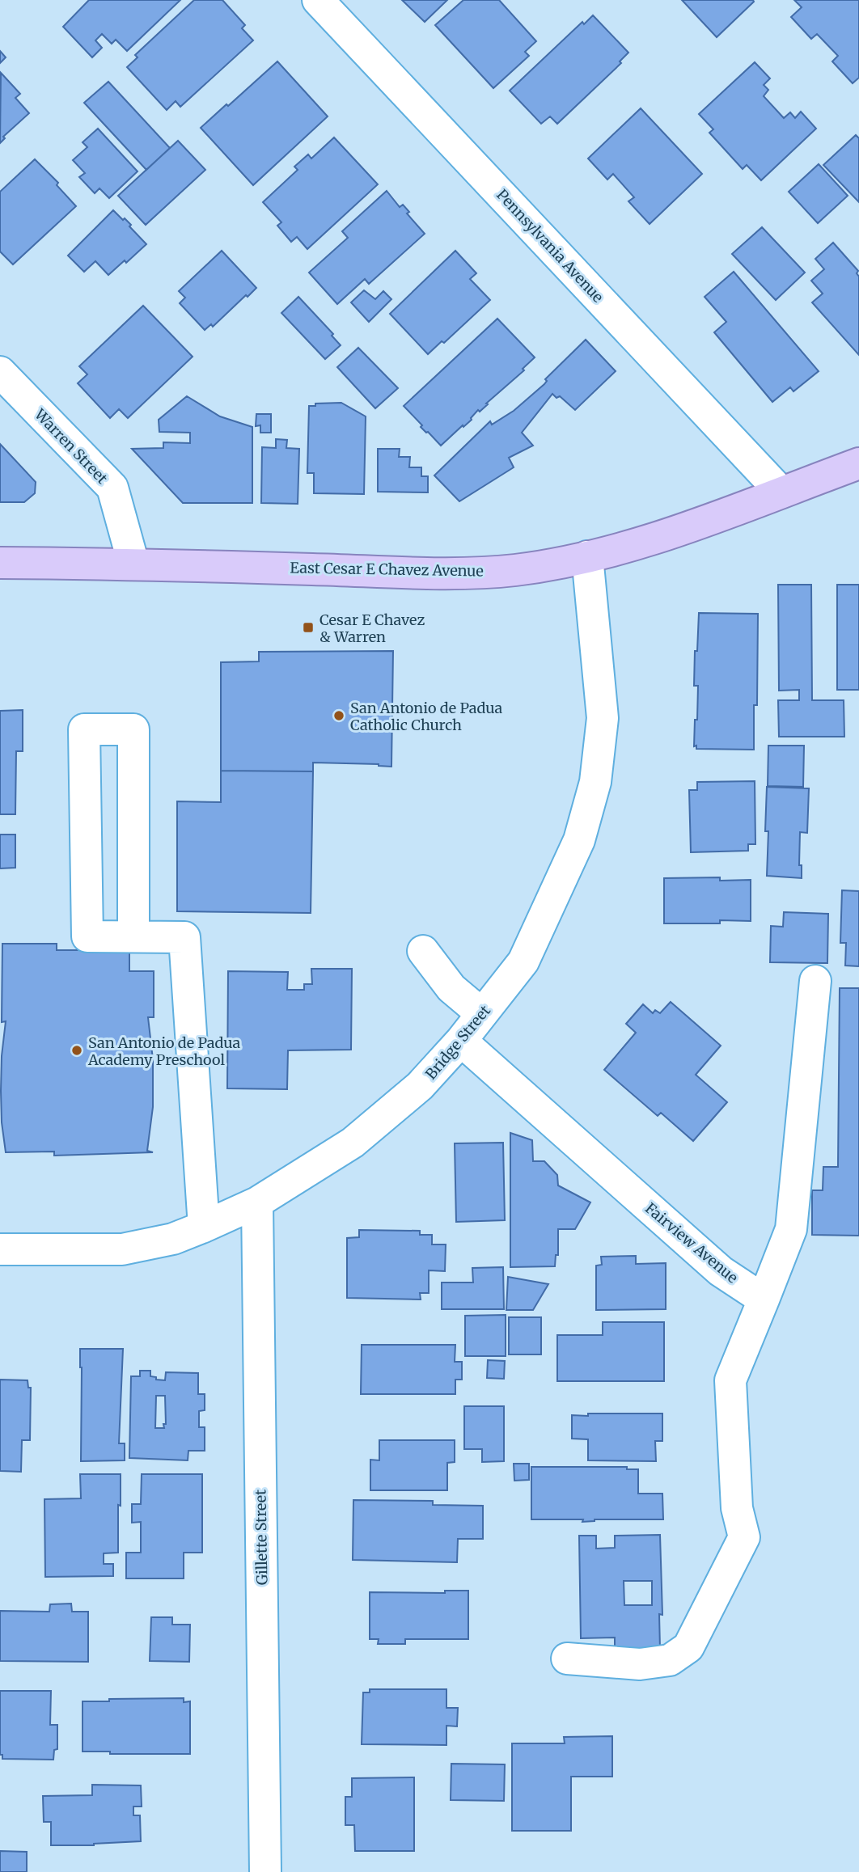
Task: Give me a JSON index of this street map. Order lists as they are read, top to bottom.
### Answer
{
  "streets": {
    "main road": ["East Cesar E Chavez Avenue"],
    "street": [
      "Pennsylvania Avenue",
      "Warren Street",
      "Bridge Street",
      "Fairview Avenue",
      "Gillette Street"
    ]
  },
  "crossings": [
    ["Pennsylvania Avenue", "East Cesar E Chavez Avenue"],
    ["Warren Street", "East Cesar E Chavez Avenue"],
    ["East Cesar E Chavez Avenue", "Bridge Street"],
    ["Bridge Street", "Fairview Avenue"],
    ["Bridge Street", "Gillette Street"]
  ],
  "places": {
    "transit": ["Cesar E Chavez & Warren"],
    "other": ["San Antonio de Padua Catholic Church", "San Antonio de Padua Academy Preschool"]
  }
}
